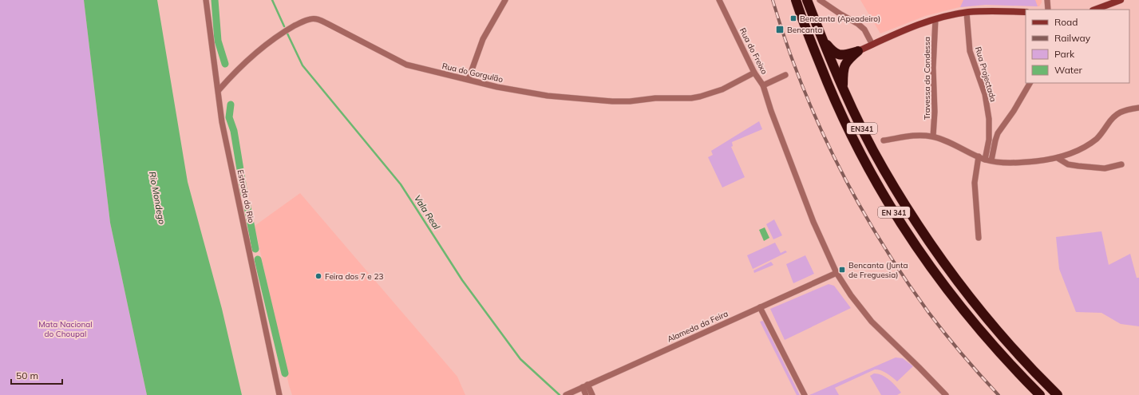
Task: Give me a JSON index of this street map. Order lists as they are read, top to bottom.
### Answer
{
  "streets": {
    "highway": ["EN341", "EN 341"],
    "street": [
      "Rua do Freixo",
      "Rua do Gorgulão",
      "Rua Projectada",
      "Travessa da Condessa",
      "Estrada do Rio",
      "Alameda da Feira"
    ]
  },
  "crossings": [
    ["Rua do Freixo", "Rua do Gorgulão"],
    ["Rua do Freixo", "Alameda da Feira"],
    ["Rua do Gorgulão", "Estrada do Rio"],
    ["EN341", "EN 341"]
  ],
  "water": ["Rio Mondego", "Vala Real"],
  "parks": ["Mata Nacional do Choupal"],
  "places": {
    "transit": ["Bencanta (Apeadeiro)", "Bencanta", "Bencanta (Junta de Freguesia)"],
    "other": ["Feira dos 7 e 23"]
  },
  "legend": [
    "Road",
    "Railway",
    "Park",
    "Water"
  ],
  "scale_bar": "50 m"
}
